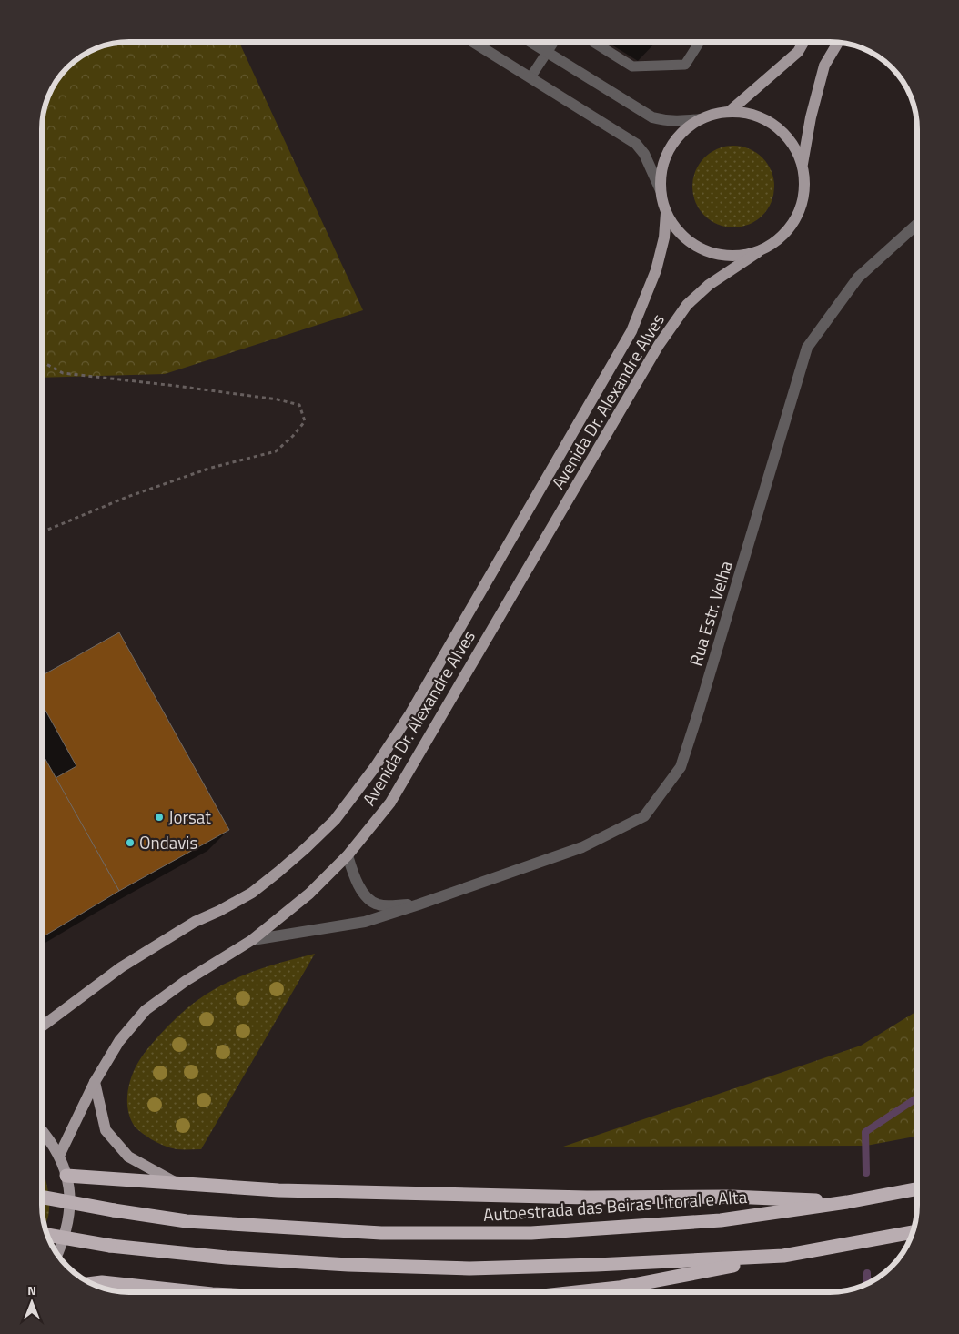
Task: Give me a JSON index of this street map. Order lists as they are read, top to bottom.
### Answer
{
  "streets": {
    "highway": ["Autoestrada das Beiras Litoral e Alta"],
    "main road": ["Avenida Dr. Alexandre Alves"],
    "street": ["Rua Estr. Velha"]
  },
  "crossings": [
    ["Avenida Dr. Alexandre Alves", "Rua Estr. Velha"]
  ],
  "places": ["Jorsat", "Ondavis"],
  "north": "top"
}
